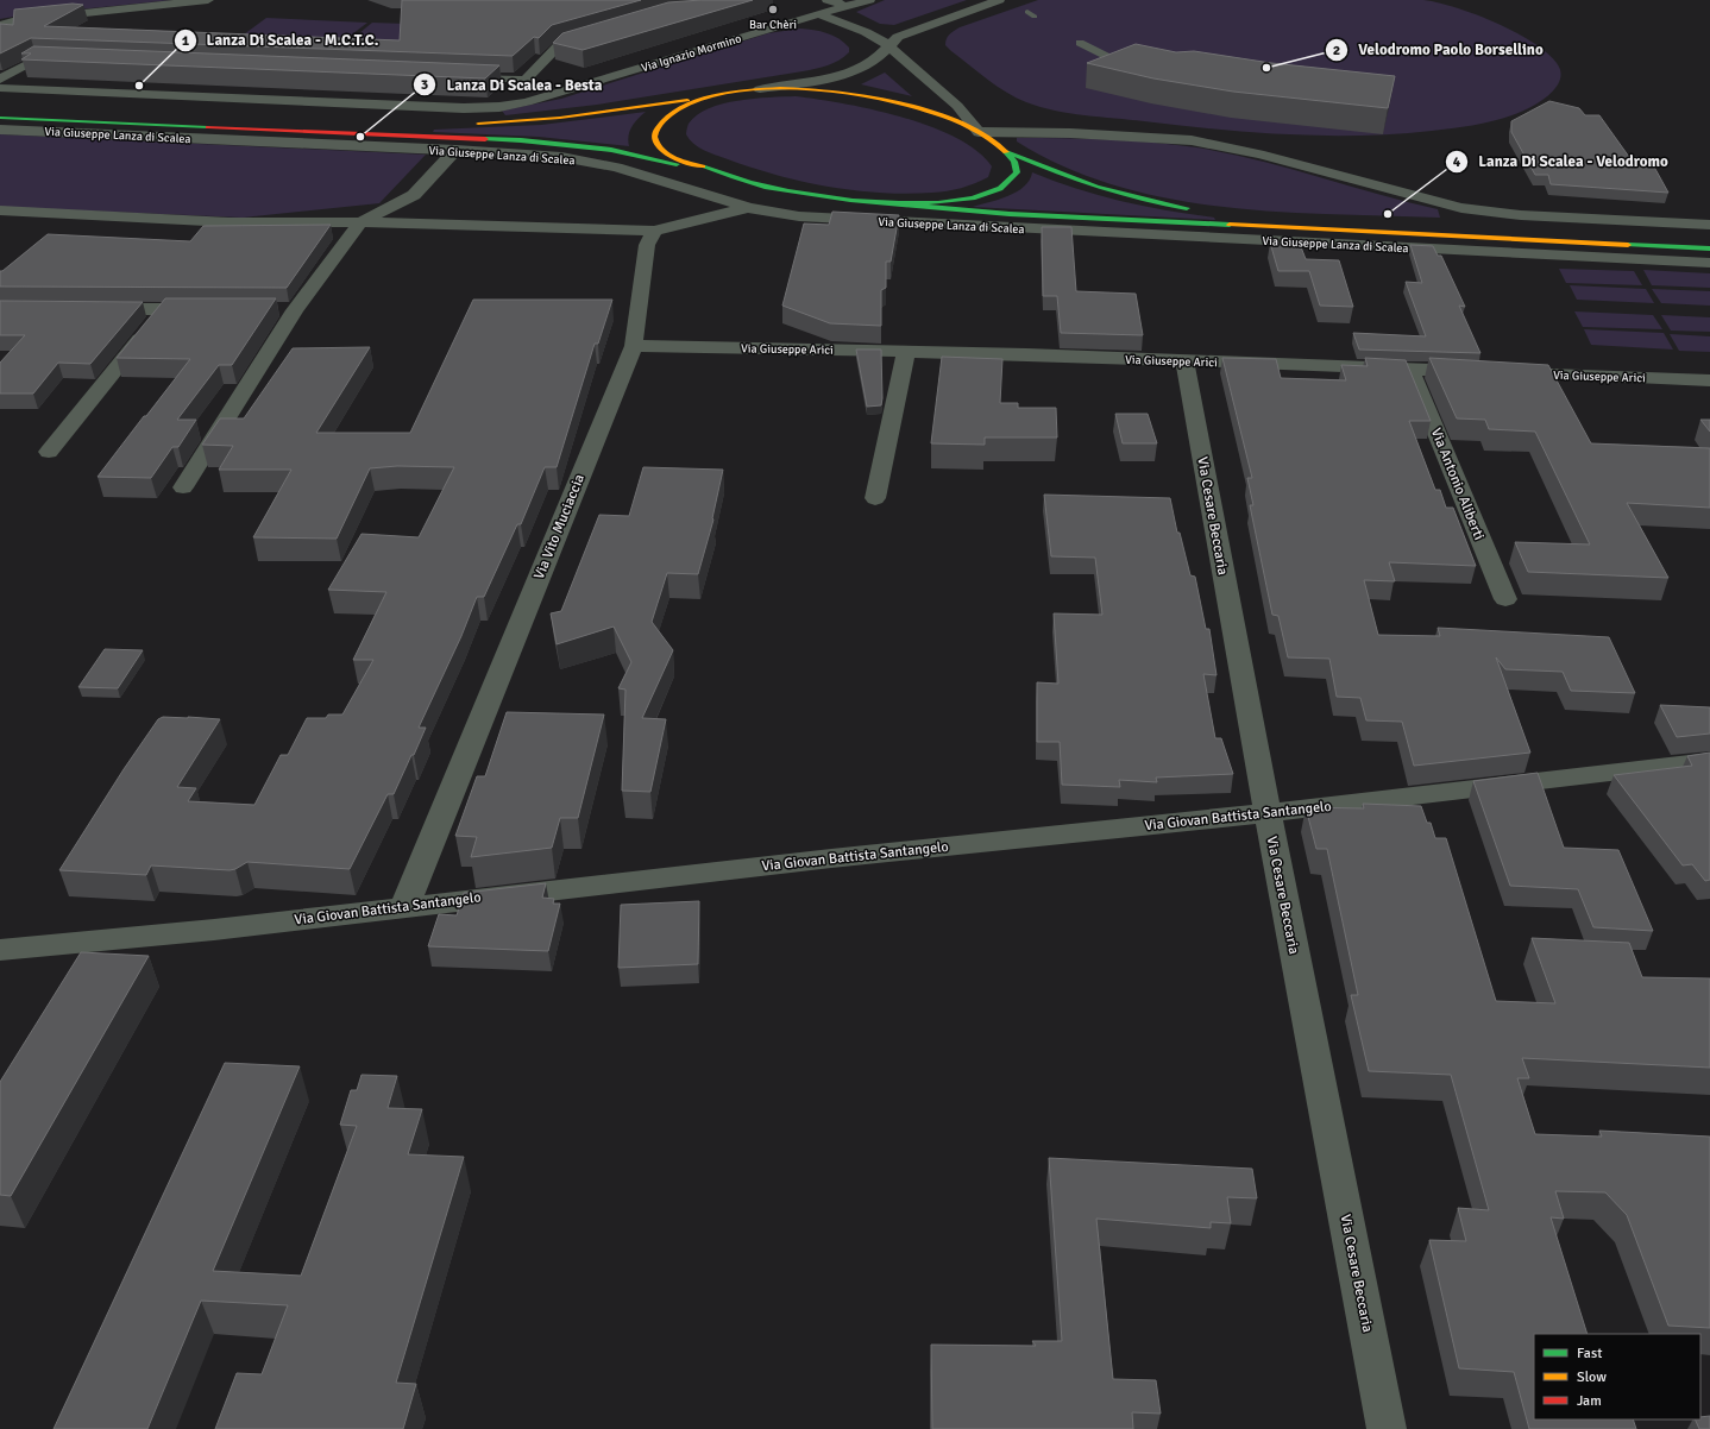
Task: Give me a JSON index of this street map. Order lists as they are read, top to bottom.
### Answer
{
  "streets": {
    "street": [
      "Via Ignazio Mormino",
      "Via Giuseppe Lanza di Scalea",
      "Via Giuseppe Arici",
      "Via Antonio Aliberti",
      "Via Cesare Beccaria",
      "Via Vito Muciaccia",
      "Via Giovan Battista Santangelo"
    ]
  },
  "crossings": [
    ["Via Giuseppe Arici", "Via Antonio Aliberti"],
    ["Via Giuseppe Arici", "Via Cesare Beccaria"],
    ["Via Giuseppe Arici", "Via Vito Muciaccia"],
    ["Via Cesare Beccaria", "Via Giovan Battista Santangelo"],
    ["Via Vito Muciaccia", "Via Giovan Battista Santangelo"]
  ],
  "places": [
    "Bar Chèri",
    "Velodromo Paolo Borsellino",
    "Lanza Di Scalea - M.C.T.C.",
    "Lanza Di Scalea - Besta",
    "Lanza Di Scalea - Velodromo"
  ],
  "legend": ["Fast", "Slow", "Jam"]
}
